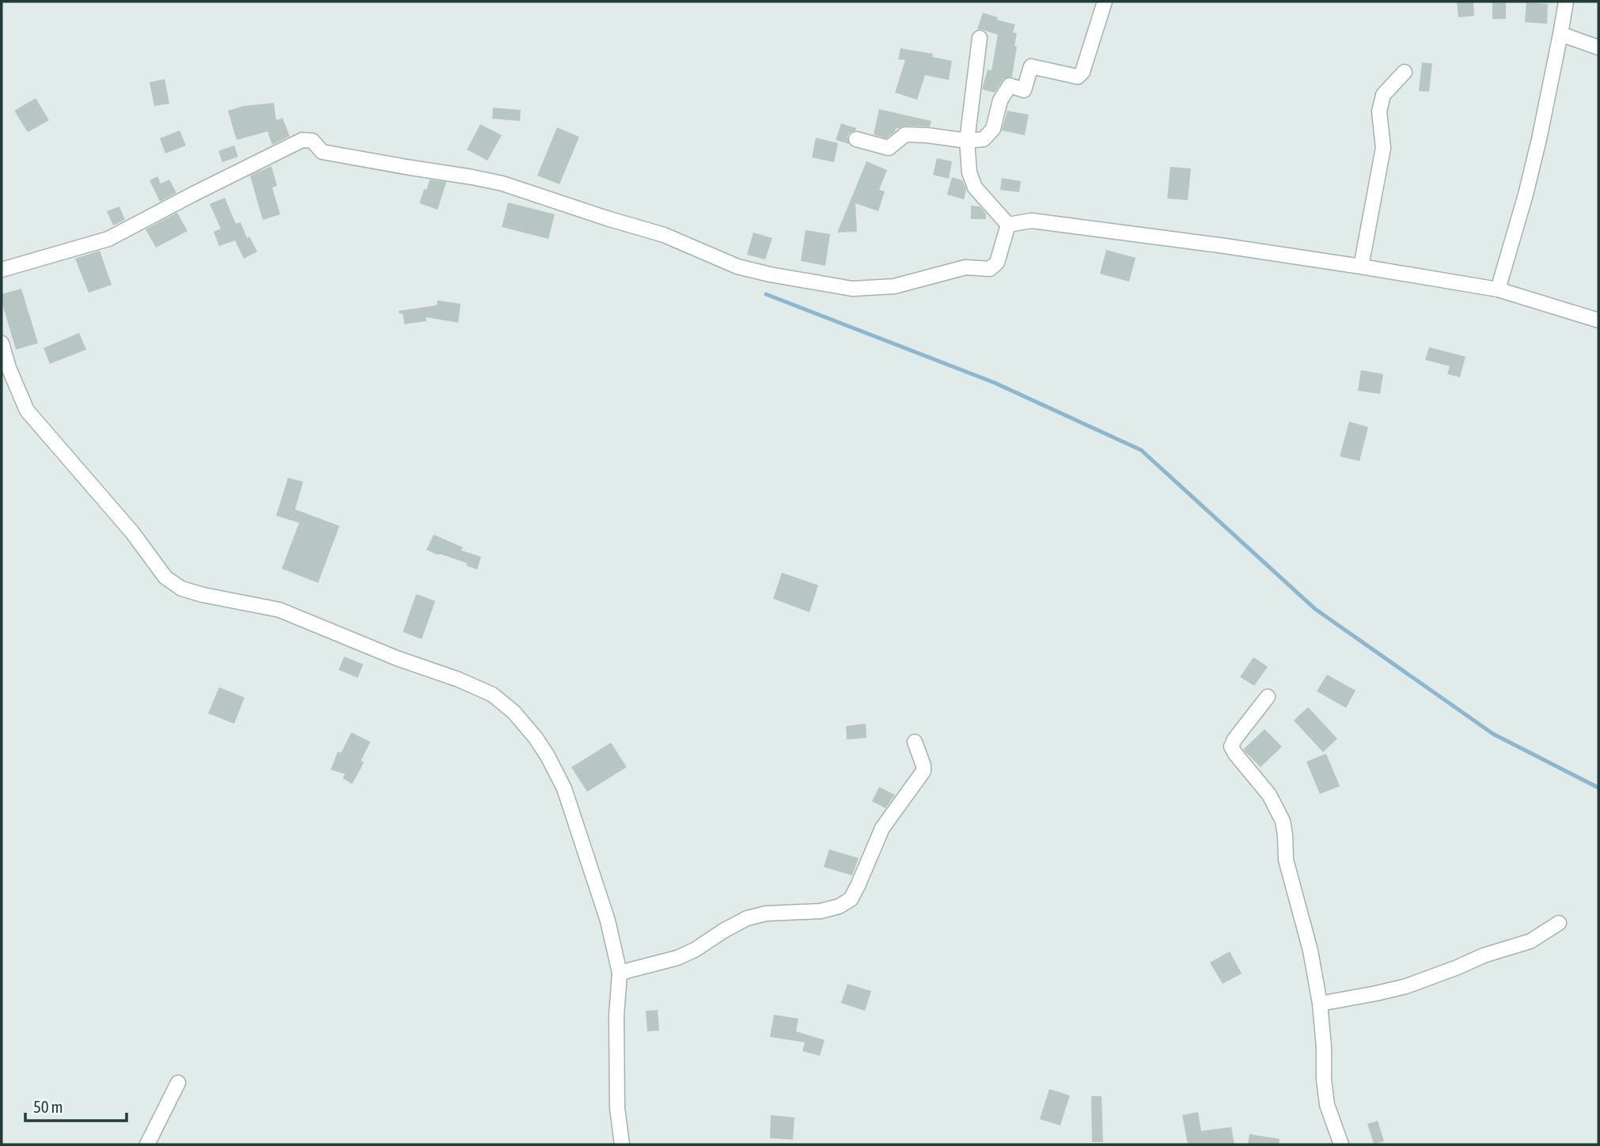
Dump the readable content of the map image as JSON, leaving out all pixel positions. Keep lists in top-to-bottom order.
{
  "scale_bar": "50 m"
}
